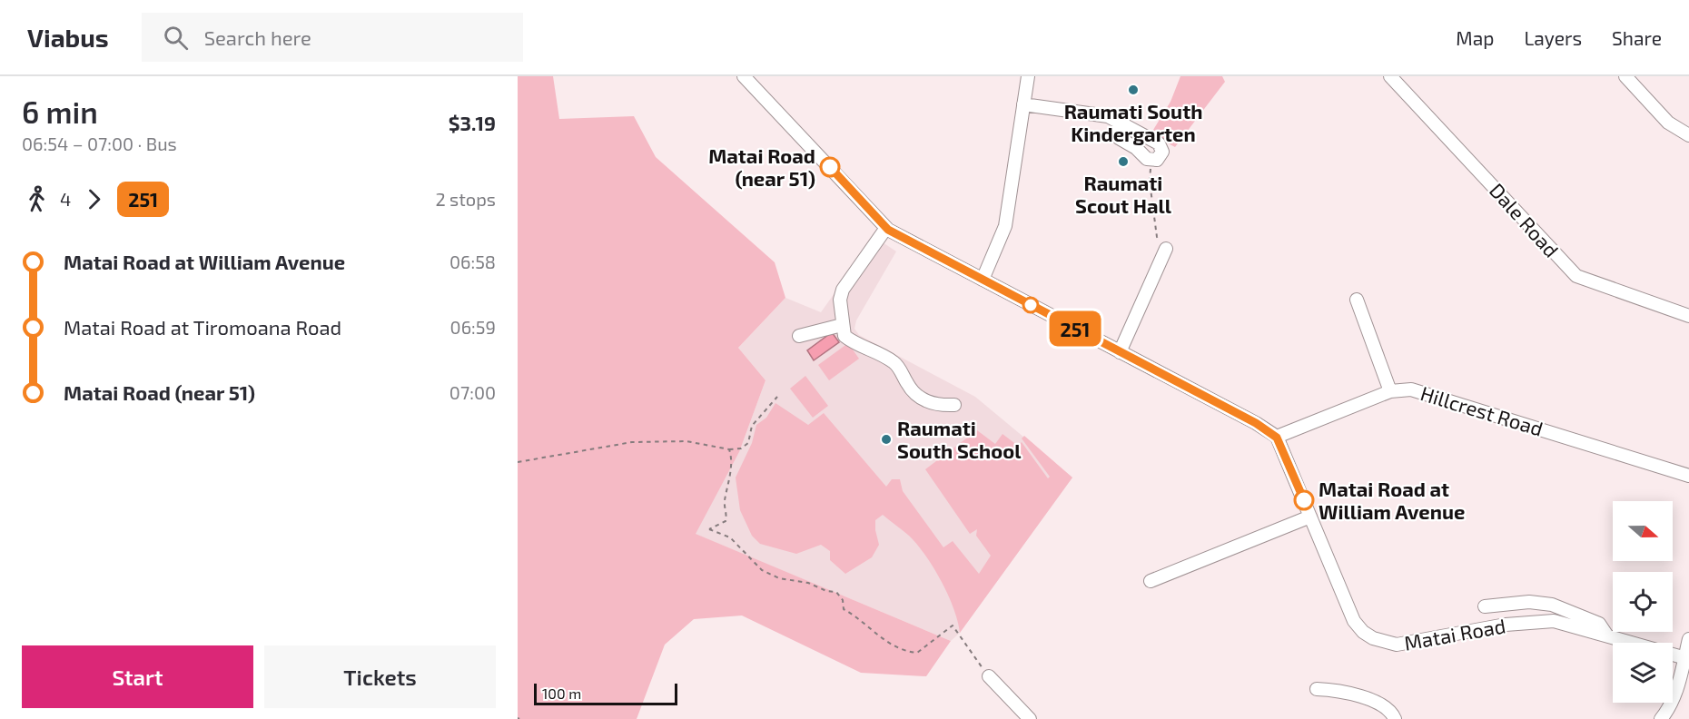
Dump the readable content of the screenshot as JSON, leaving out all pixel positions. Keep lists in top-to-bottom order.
{
  "streets": {
    "street": ["Dale Road", "Hillcrest Road", "Matai Road"]
  },
  "crossings": [
    ["Hillcrest Road", "Matai Road"]
  ],
  "places": [
    "Raumati South Kindergarten",
    "Raumati Scout Hall",
    "Matai Road (near 51)",
    "Raumati South School",
    "Matai Road at William Avenue"
  ],
  "lines": ["bus line 251"],
  "scale_bar": "100 m",
  "north": "right",
  "page": {
    "header": "Viabus",
    "search": "Search here",
    "nav": ["Map", "Layers", "Share"],
    "heading": ["6 min", "06:54 – 07:00 · Bus", "$3.19"],
    "on_map": "251",
    "legs": ["4", "251", "2 stops"],
    "list": [
      {
        "name": "Matai Road at William Avenue",
        "value": "06:58"
      },
      {
        "name": "Matai Road at Tiromoana Road",
        "value": "06:59"
      },
      {
        "name": "Matai Road (near 51)",
        "value": "07:00"
      }
    ],
    "buttons": ["Start", "Tickets"],
    "scale": "100 m"
  }
}
